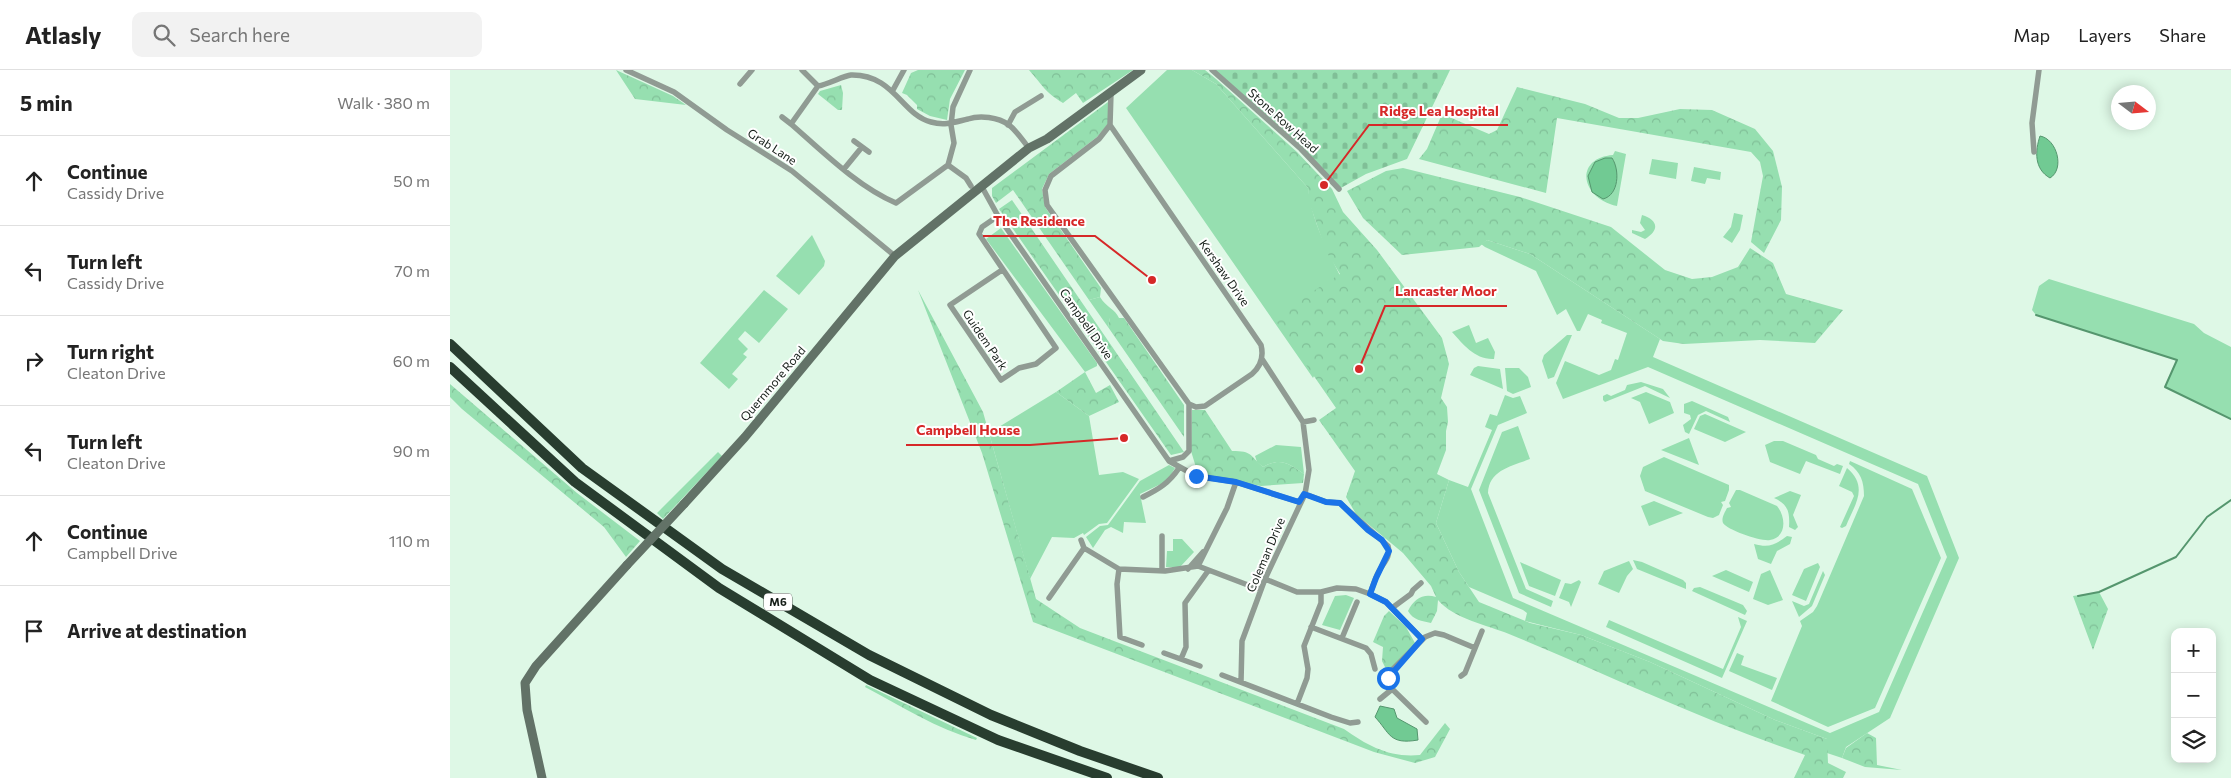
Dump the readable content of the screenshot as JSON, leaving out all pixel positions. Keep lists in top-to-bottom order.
{
  "streets": {
    "highway": ["M6"],
    "street": [
      "Stone Row Head",
      "Grab Lane",
      "Kershaw Drive",
      "Campbell Drive",
      "Guidem Park",
      "Quernmore Road",
      "Coleman Drive"
    ]
  },
  "crossings": [
    ["Grab Lane", "Quernmore Road"],
    ["Kershaw Drive", "Coleman Drive"],
    ["Campbell Drive", "Guidem Park"],
    ["Campbell Drive", "Quernmore Road"],
    ["Campbell Drive", "Coleman Drive"]
  ],
  "places": [
    "Ridge Lea Hospital",
    "The Residence",
    "Lancaster Moor",
    "Campbell House"
  ],
  "north": "right",
  "page": {
    "header": "Atlasly",
    "search": "Search here",
    "nav": ["Map", "Layers", "Share"],
    "heading": ["5 min", "Walk · 380 m"],
    "list": [
      ["Continue", "Cassidy Drive", "50 m"],
      ["Turn left", "Cassidy Drive", "70 m"],
      ["Turn right", "Cleaton Drive", "60 m"],
      ["Turn left", "Cleaton Drive", "90 m"],
      ["Continue", "Campbell Drive", "110 m"],
      "Arrive at destination"
    ],
    "map_buttons": ["+", "−"]
  }
}
